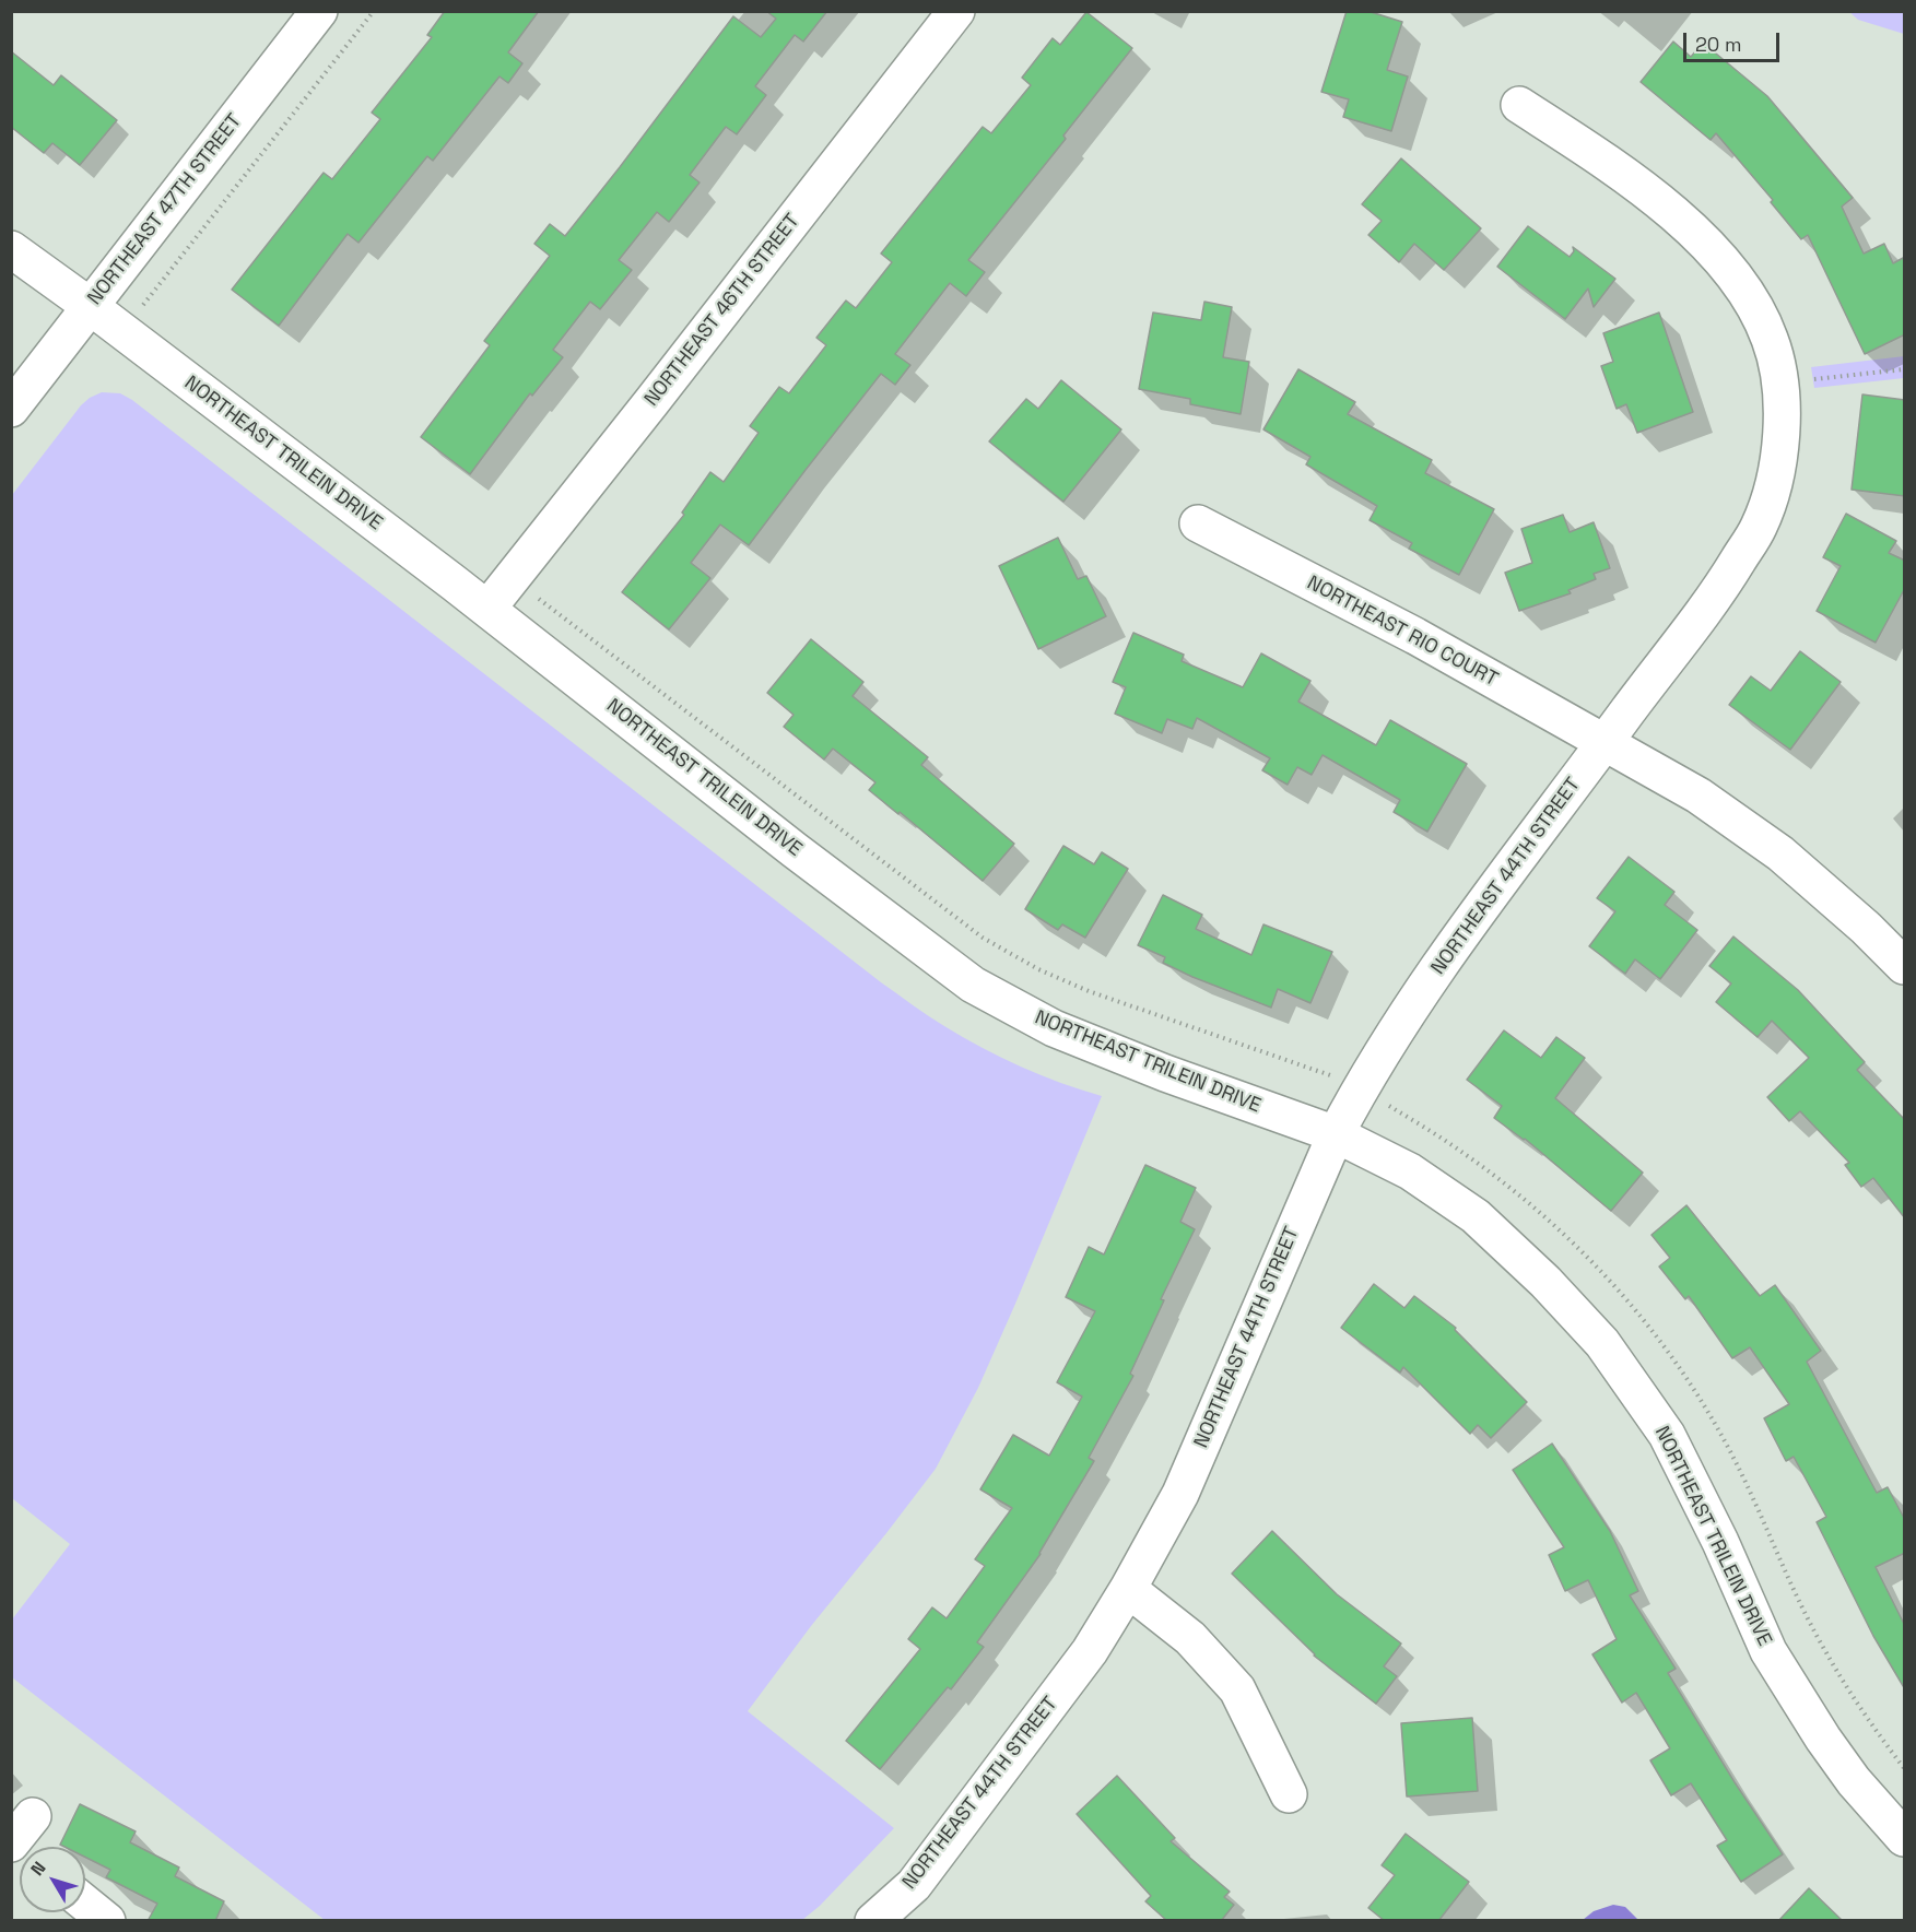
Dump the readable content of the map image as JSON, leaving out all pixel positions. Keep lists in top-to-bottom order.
{
  "streets": {
    "street": [
      "NORTHEAST 47TH STREET",
      "NORTHEAST 46TH STREET",
      "NORTHEAST TRILEIN DRIVE",
      "NORTHEAST RIO COURT",
      "NORTHEAST 44TH STREET"
    ]
  },
  "crossings": [
    ["NORTHEAST 47TH STREET", "NORTHEAST TRILEIN DRIVE"],
    ["NORTHEAST 46TH STREET", "NORTHEAST TRILEIN DRIVE"],
    ["NORTHEAST TRILEIN DRIVE", "NORTHEAST 44TH STREET"],
    ["NORTHEAST RIO COURT", "NORTHEAST 44TH STREET"]
  ],
  "scale_bar": "20 m",
  "north": "top left"
}
